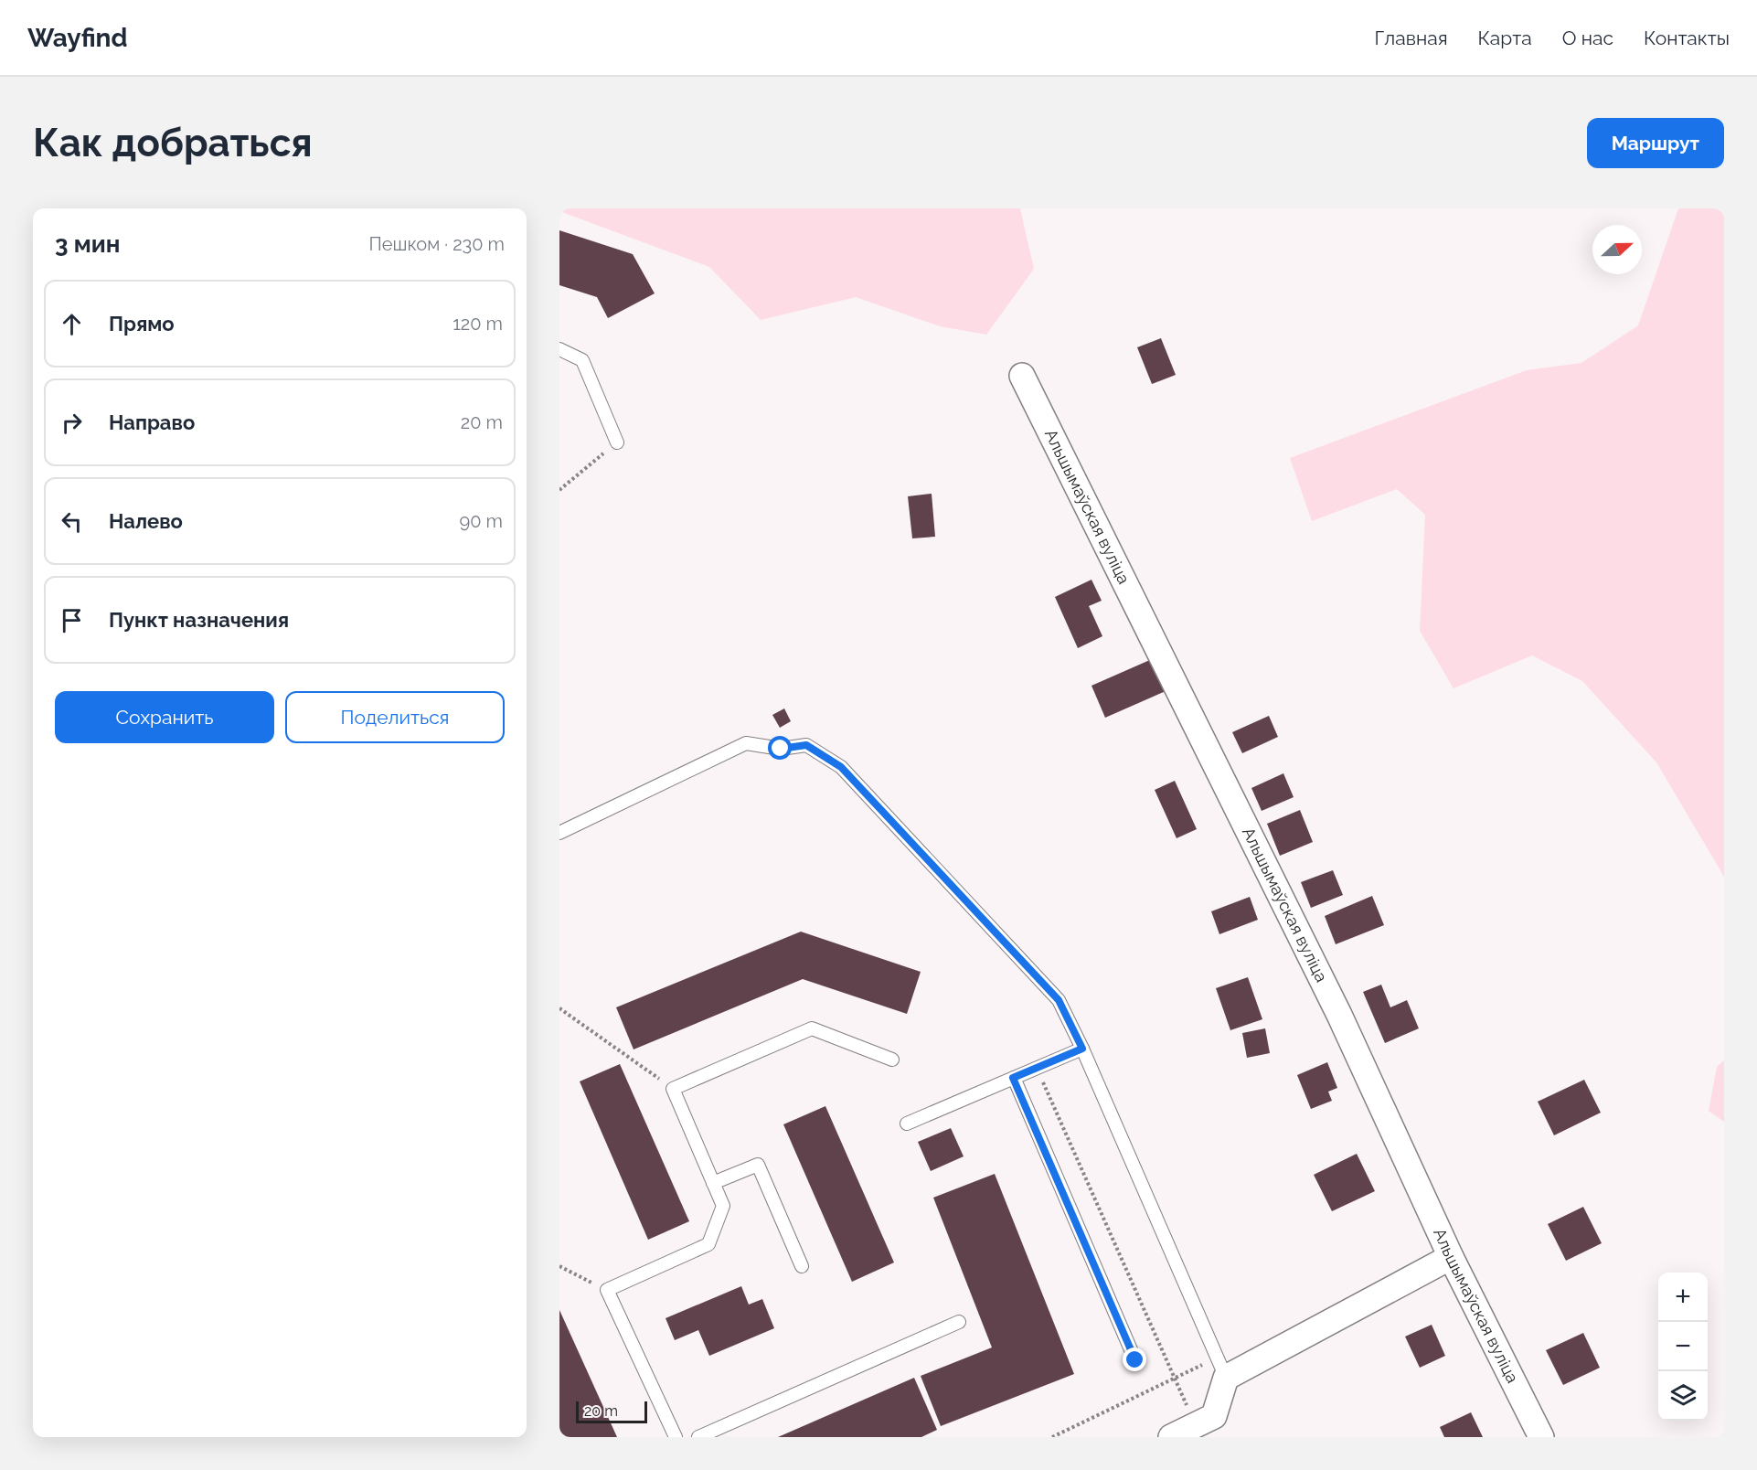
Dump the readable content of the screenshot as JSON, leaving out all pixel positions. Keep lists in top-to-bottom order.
{
  "streets": {
    "street": ["Альшымаўская вуліца"]
  },
  "scale_bar": "20 m",
  "north": "right",
  "page": {
    "header": "Wayfind",
    "nav": [
      "Главная",
      "Карта",
      "О нас",
      "Контакты"
    ],
    "buttons": [
      "Маршрут",
      ["Сохранить", "Поделиться"]
    ],
    "title": "Как добраться",
    "heading": ["3 мин", "Пешком · 230 m"],
    "list": [
      ["Прямо", "120 m"],
      ["Направо", "20 m"],
      ["Налево", "90 m"],
      "Пункт назначения"
    ],
    "map_buttons": ["+", "−"],
    "scale": "20 m"
  }
}
